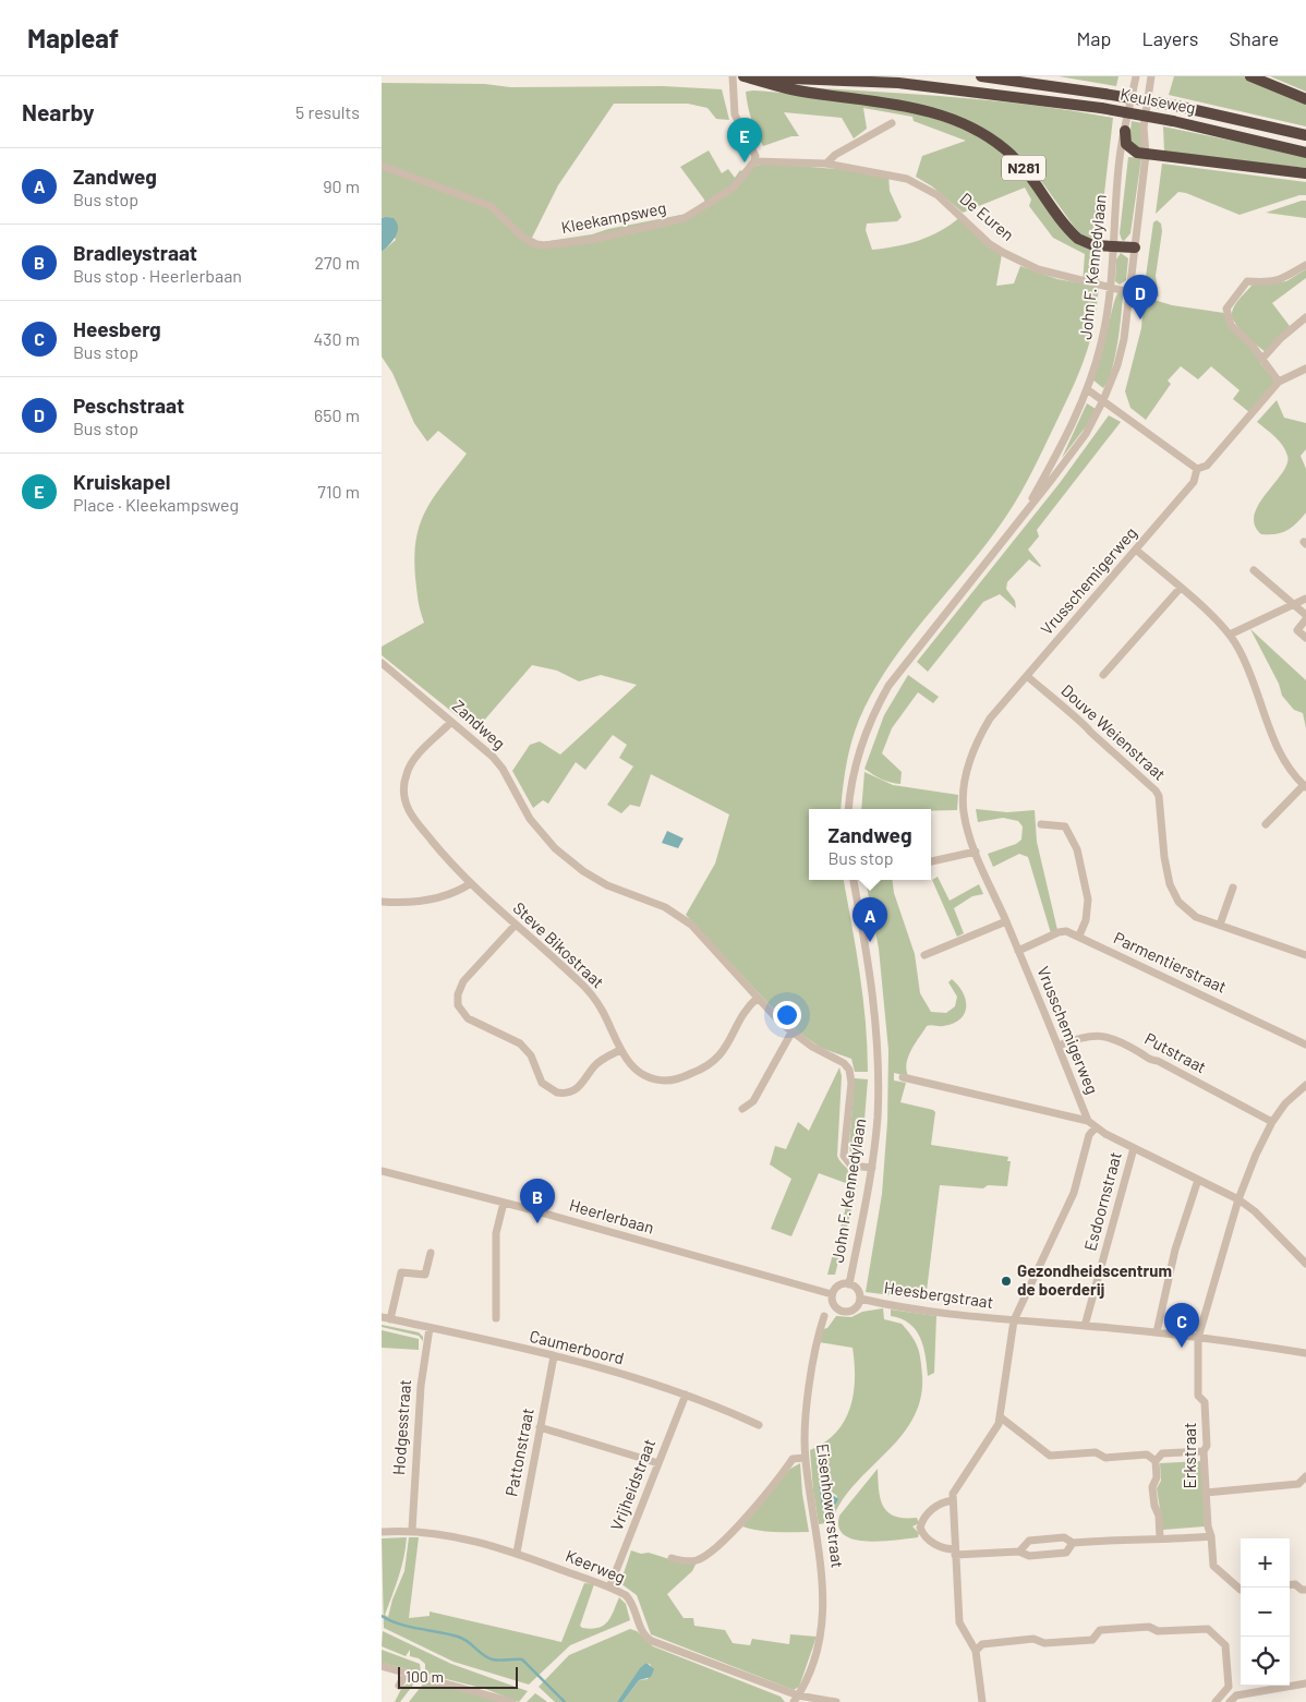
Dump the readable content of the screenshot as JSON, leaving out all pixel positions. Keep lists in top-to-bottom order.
{
  "streets": {
    "highway": ["Keulseweg", "N281"],
    "street": [
      "De Euren",
      "Kleekampsweg",
      "John F. Kennedylaan",
      "Vrusschemigerweg",
      "Zandweg",
      "Douve Weienstraat",
      "Steve Bikostraat",
      "Parmentierstraat",
      "Putstraat",
      "Esdoornstraat",
      "Heerlerbaan",
      "Heesbergstraat",
      "Caumerboord",
      "Hodgesstraat",
      "Pattonstraat",
      "Erkstraat",
      "Vrijheidstraat",
      "Eisenhowerstraat",
      "Keerweg"
    ]
  },
  "crossings": [
    ["Keulseweg", "N281"],
    ["N281", "John F. Kennedylaan"],
    ["De Euren", "Kleekampsweg"],
    ["De Euren", "John F. Kennedylaan"],
    ["John F. Kennedylaan", "Zandweg"],
    ["John F. Kennedylaan", "Heerlerbaan"],
    ["John F. Kennedylaan", "Heesbergstraat"],
    ["Vrusschemigerweg", "Douve Weienstraat"],
    ["Vrusschemigerweg", "Parmentierstraat"],
    ["Vrusschemigerweg", "Putstraat"],
    ["Zandweg", "Steve Bikostraat"],
    ["Putstraat", "Erkstraat"],
    ["Esdoornstraat", "Heesbergstraat"],
    ["Heerlerbaan", "Heesbergstraat"],
    ["Heesbergstraat", "Erkstraat"],
    ["Caumerboord", "Hodgesstraat"],
    ["Caumerboord", "Pattonstraat"],
    ["Caumerboord", "Vrijheidstraat"],
    ["Hodgesstraat", "Keerweg"],
    ["Pattonstraat", "Keerweg"],
    ["Vrijheidstraat", "Keerweg"],
    ["Eisenhowerstraat", "Keerweg"]
  ],
  "places": ["Gezondheidscentrum de boerderij"],
  "scale_bar": "100 m",
  "page": {
    "header": "Mapleaf",
    "nav": ["Map", "Layers", "Share"],
    "heading": ["Nearby", "5 results"],
    "pins": [
      "E",
      "D",
      "A",
      "B",
      "C"
    ],
    "list": [
      {
        "mark": "A",
        "name": "Zandweg",
        "note": "Bus stop",
        "value": "90 m"
      },
      {
        "mark": "B",
        "name": "Bradleystraat",
        "note": "Bus stop · Heerlerbaan",
        "value": "270 m"
      },
      {
        "mark": "C",
        "name": "Heesberg",
        "note": "Bus stop",
        "value": "430 m"
      },
      {
        "mark": "D",
        "name": "Peschstraat",
        "note": "Bus stop",
        "value": "650 m"
      },
      {
        "mark": "E",
        "name": "Kruiskapel",
        "note": "Place · Kleekampsweg",
        "value": "710 m"
      }
    ],
    "popup": ["Zandweg", "Bus stop"],
    "map_buttons": ["+", "−"],
    "scale": "100 m"
  }
}
